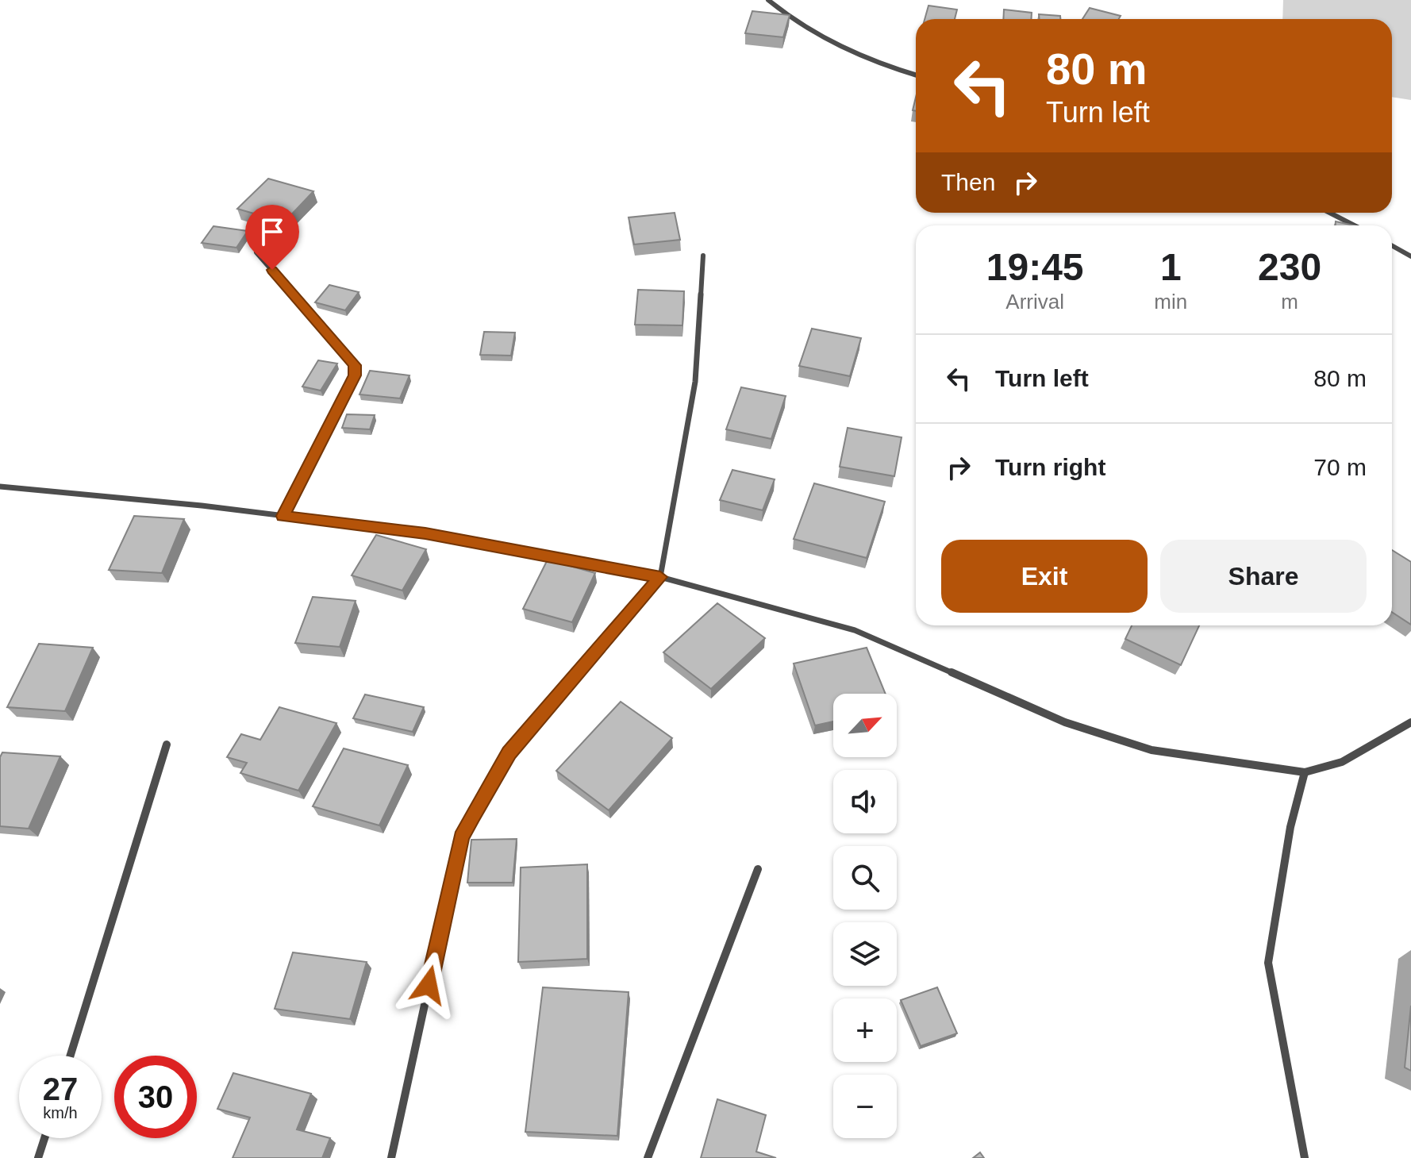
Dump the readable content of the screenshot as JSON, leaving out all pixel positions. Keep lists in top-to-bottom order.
{
  "north": "top right",
  "page": {
    "turn": ["80 m", "Turn left"],
    "then": "Then",
    "eta": [
      "19:45",
      "Arrival",
      "1",
      "min",
      "230",
      "m"
    ],
    "list": [
      {
        "name": "Turn left",
        "value": "80 m"
      },
      {
        "name": "Turn right",
        "value": "70 m"
      }
    ],
    "buttons": ["Exit", "Share"],
    "map_buttons": ["+", "−"],
    "speed": "27 km/h",
    "limit": "30"
  }
}
